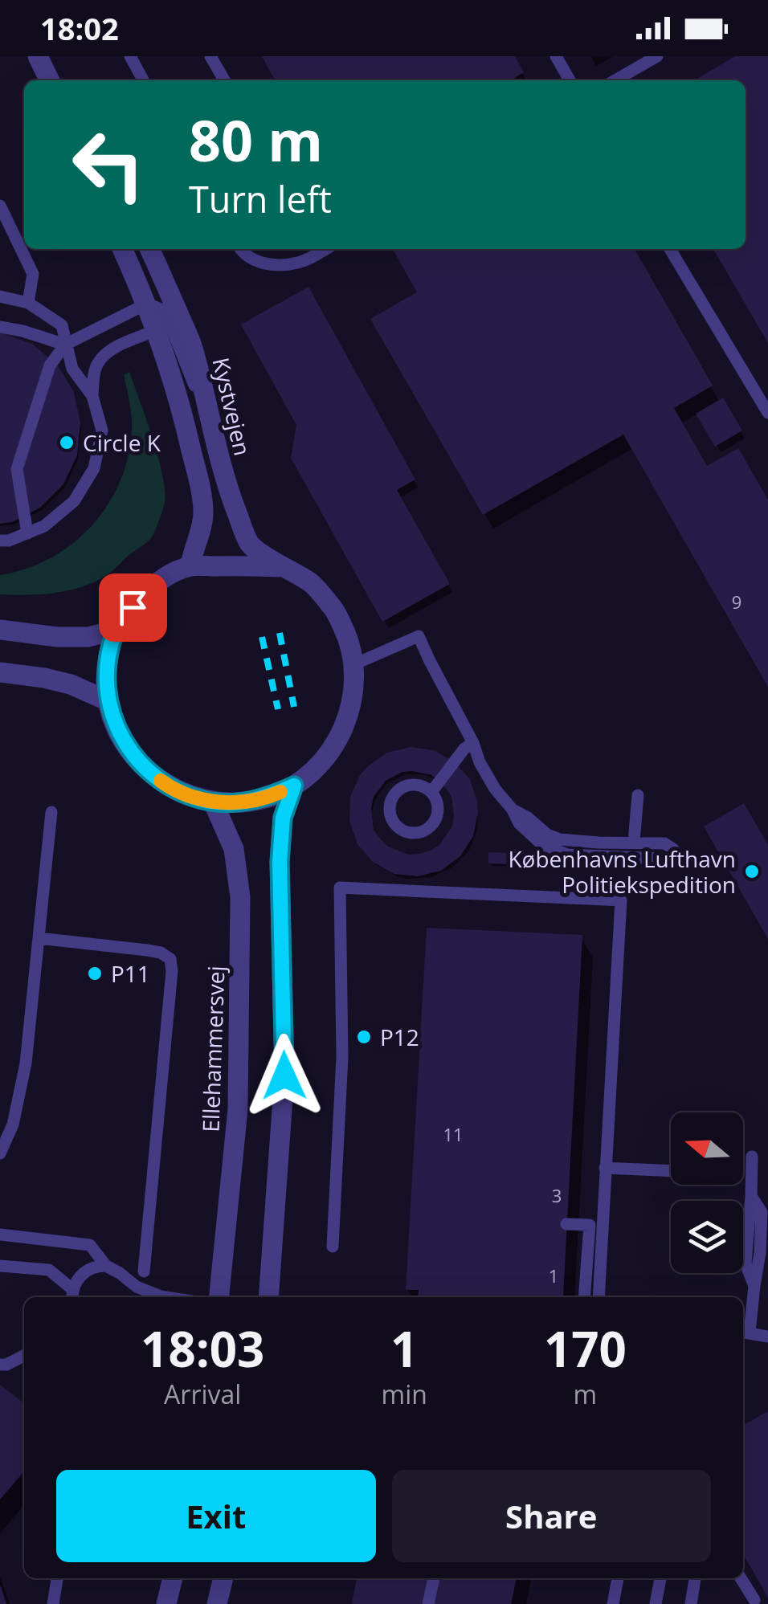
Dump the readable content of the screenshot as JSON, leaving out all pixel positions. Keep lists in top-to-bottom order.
{
  "streets": {
    "street": ["Kystvejen", "Ellehammersvej"]
  },
  "crossings": [
    ["Kystvejen", "Ellehammersvej"]
  ],
  "places": [
    "Circle K",
    "Københavns Lufthavn Politiekspedition",
    "P11",
    "P12"
  ],
  "house_numbers": [
    "9",
    "11",
    "3",
    "1"
  ],
  "north": "left",
  "page": {
    "status": "18:02",
    "turn": ["80 m", "Turn left"],
    "eta": [
      "18:03",
      "Arrival",
      "1",
      "min",
      "170",
      "m"
    ],
    "buttons": ["Exit", "Share"]
  }
}
